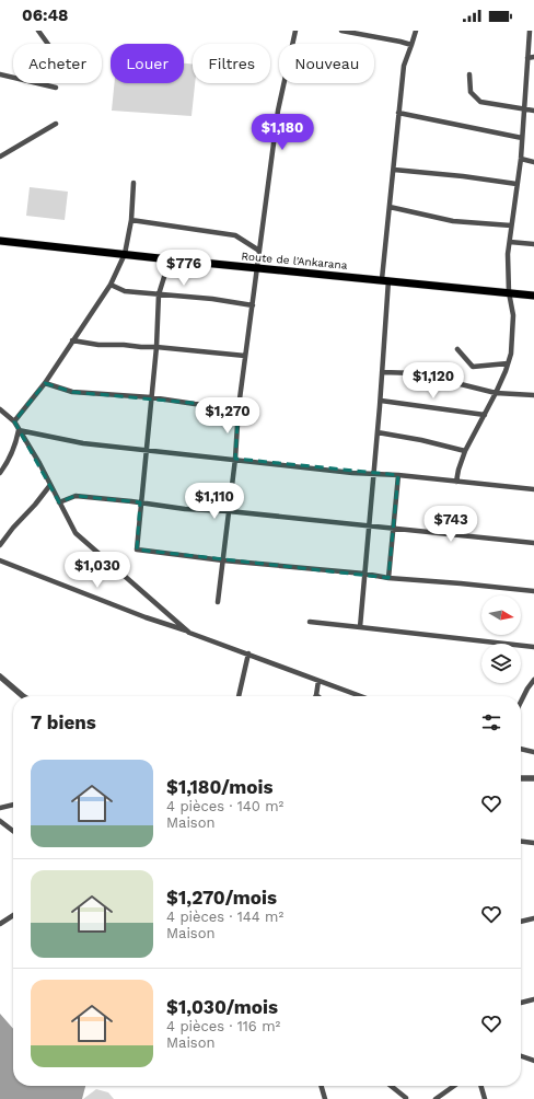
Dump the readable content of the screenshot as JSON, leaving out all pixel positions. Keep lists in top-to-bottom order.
{
  "streets": {
    "main road": ["Route de l'Ankarana"]
  },
  "north": "right",
  "page": {
    "status": "06:48",
    "chip": [
      "Acheter",
      "Louer",
      "Filtres",
      "Nouveau"
    ],
    "price": [
      "$1,180",
      "$776",
      "$1,120",
      "$1,270",
      "$1,110",
      "$743",
      "$1,030"
    ],
    "heading": "7 biens",
    "list": [
      {
        "name": "$1,180/mois",
        "note": "4 pièces · 140 m² · Maison"
      },
      {
        "name": "$1,270/mois",
        "note": "4 pièces · 144 m² · Maison"
      },
      {
        "name": "$1,030/mois",
        "note": "4 pièces · 116 m² · Maison"
      }
    ]
  }
}
